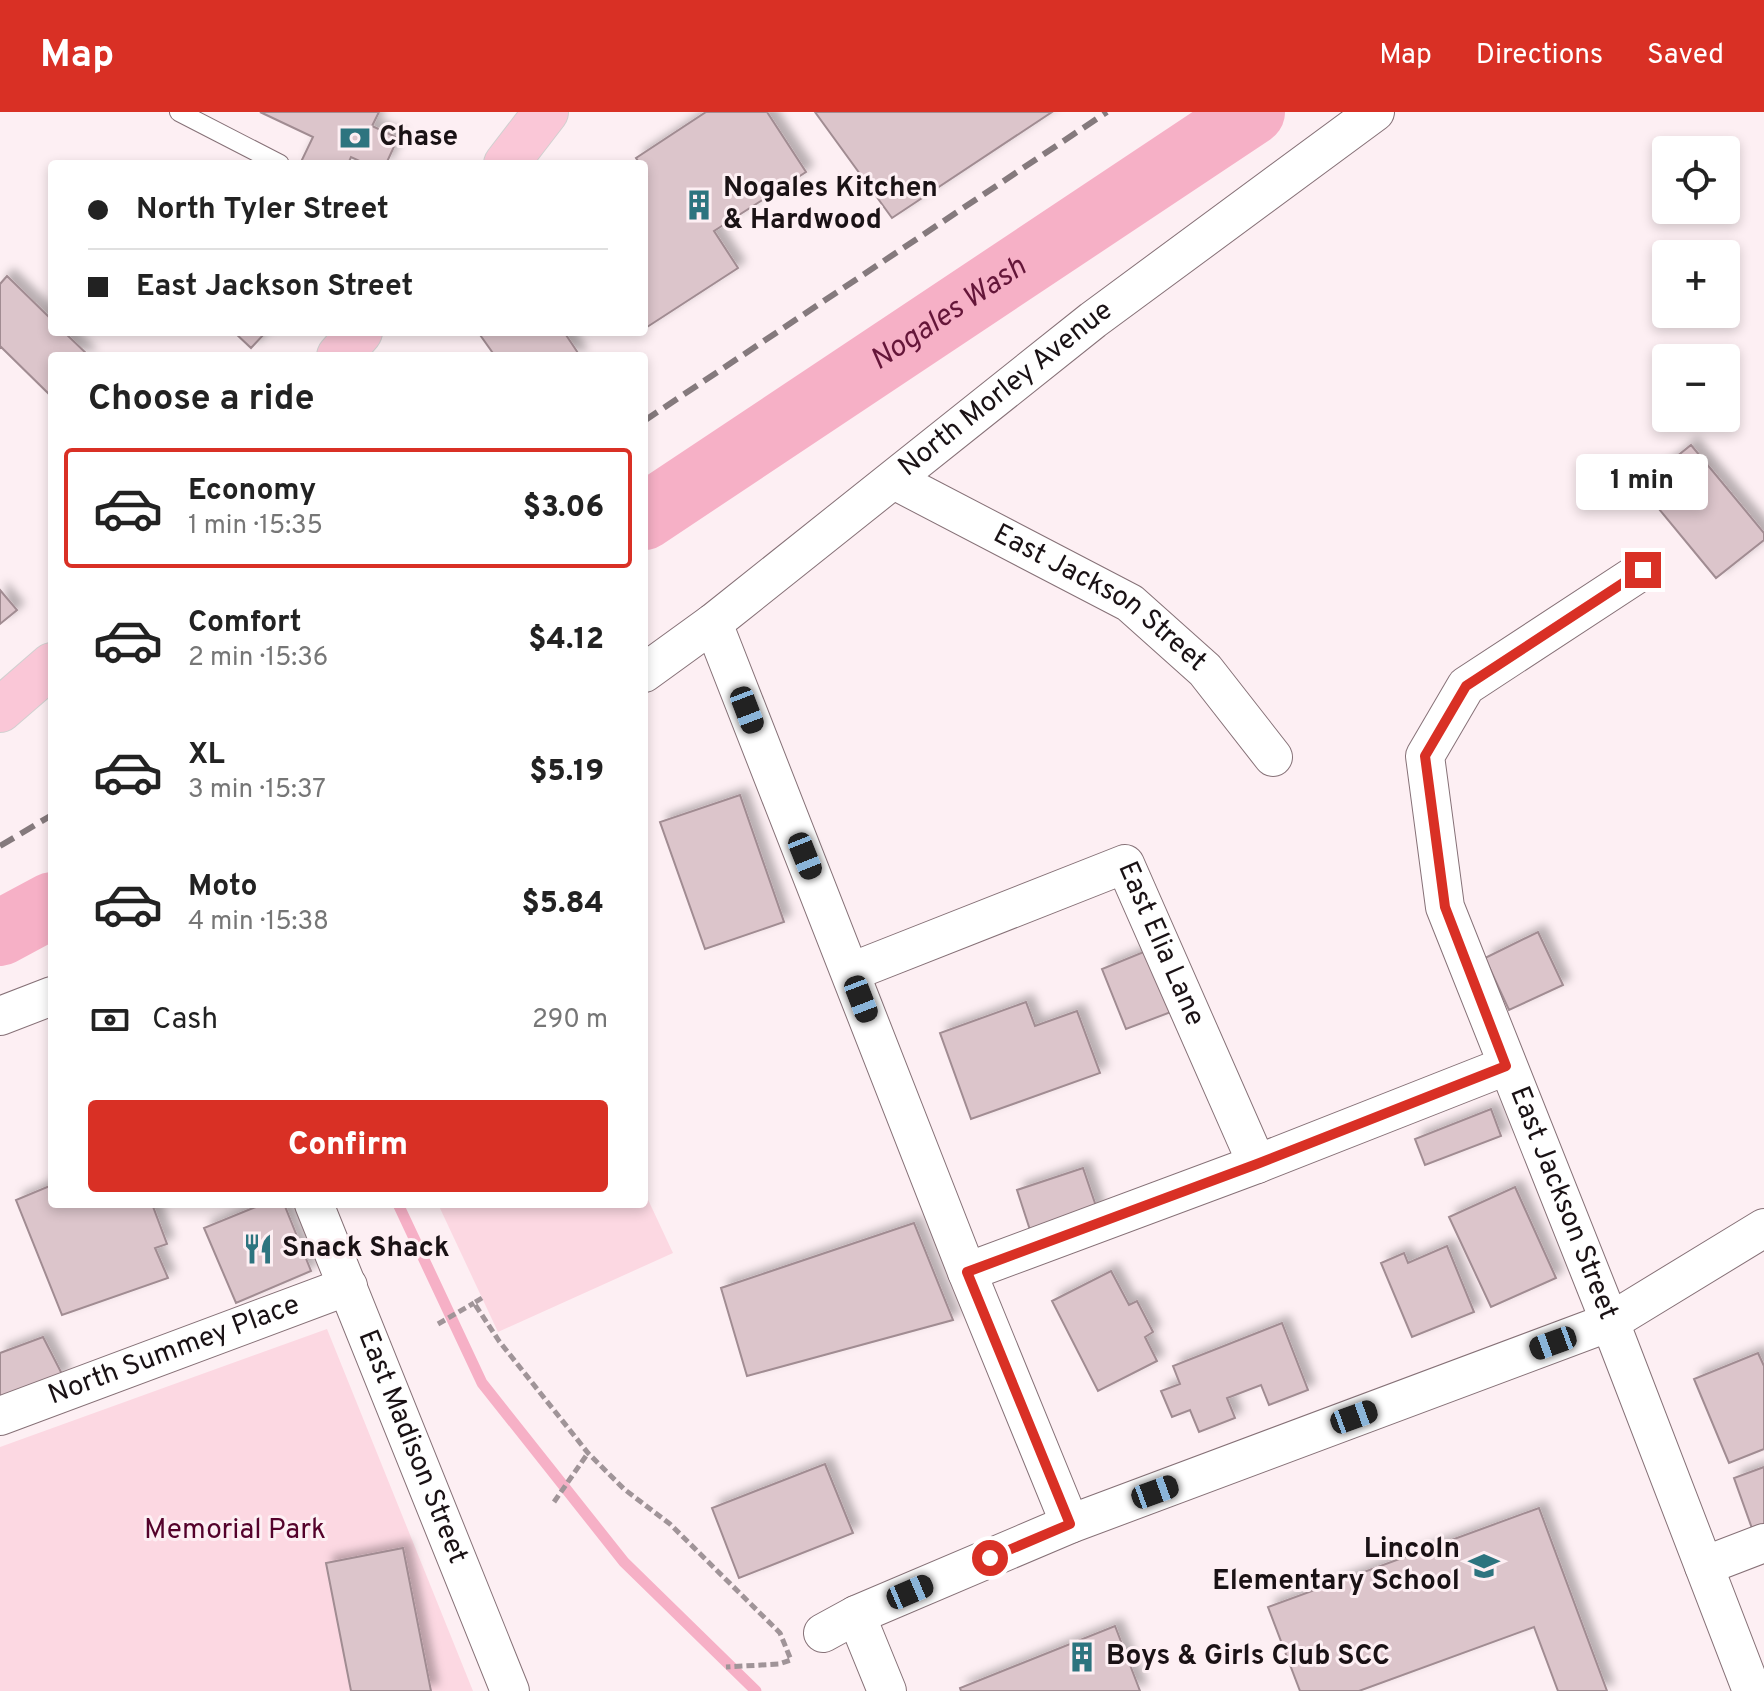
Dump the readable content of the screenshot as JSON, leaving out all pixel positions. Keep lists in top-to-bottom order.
{
  "streets": {
    "street": [
      "North Morley Avenue",
      "East Jackson Street",
      "East Elia Lane",
      "North Summey Place",
      "East Madison Street"
    ]
  },
  "crossings": [
    ["North Morley Avenue", "East Jackson Street"],
    ["North Summey Place", "East Madison Street"]
  ],
  "water": ["Nogales Wash"],
  "parks": ["Memorial Park"],
  "places": {
    "bank": ["Chase"],
    "building": ["Nogales Kitchen & Hardwood", "Boys & Girls Club SCC"],
    "restaurant": ["Snack Shack"],
    "school or university": ["Lincoln Elementary School"]
  },
  "page": {
    "header": "Map",
    "nav": ["Map", "Directions", "Saved"],
    "map_buttons": ["+", "−"],
    "banner": ["North Tyler Street", "East Jackson Street"],
    "heading": "Choose a ride",
    "list": [
      {
        "name": "Economy",
        "note": "1 min · 15:35",
        "value": "$3.06"
      },
      {
        "name": "Comfort",
        "note": "2 min · 15:36",
        "value": "$4.12"
      },
      {
        "name": "XL",
        "note": "3 min · 15:37",
        "value": "$5.19"
      },
      {
        "name": "Moto",
        "note": "4 min · 15:38",
        "value": "$5.84"
      }
    ],
    "bubble": "1 min",
    "pay": ["Cash", "290 m"],
    "buttons": "Confirm"
  }
}
